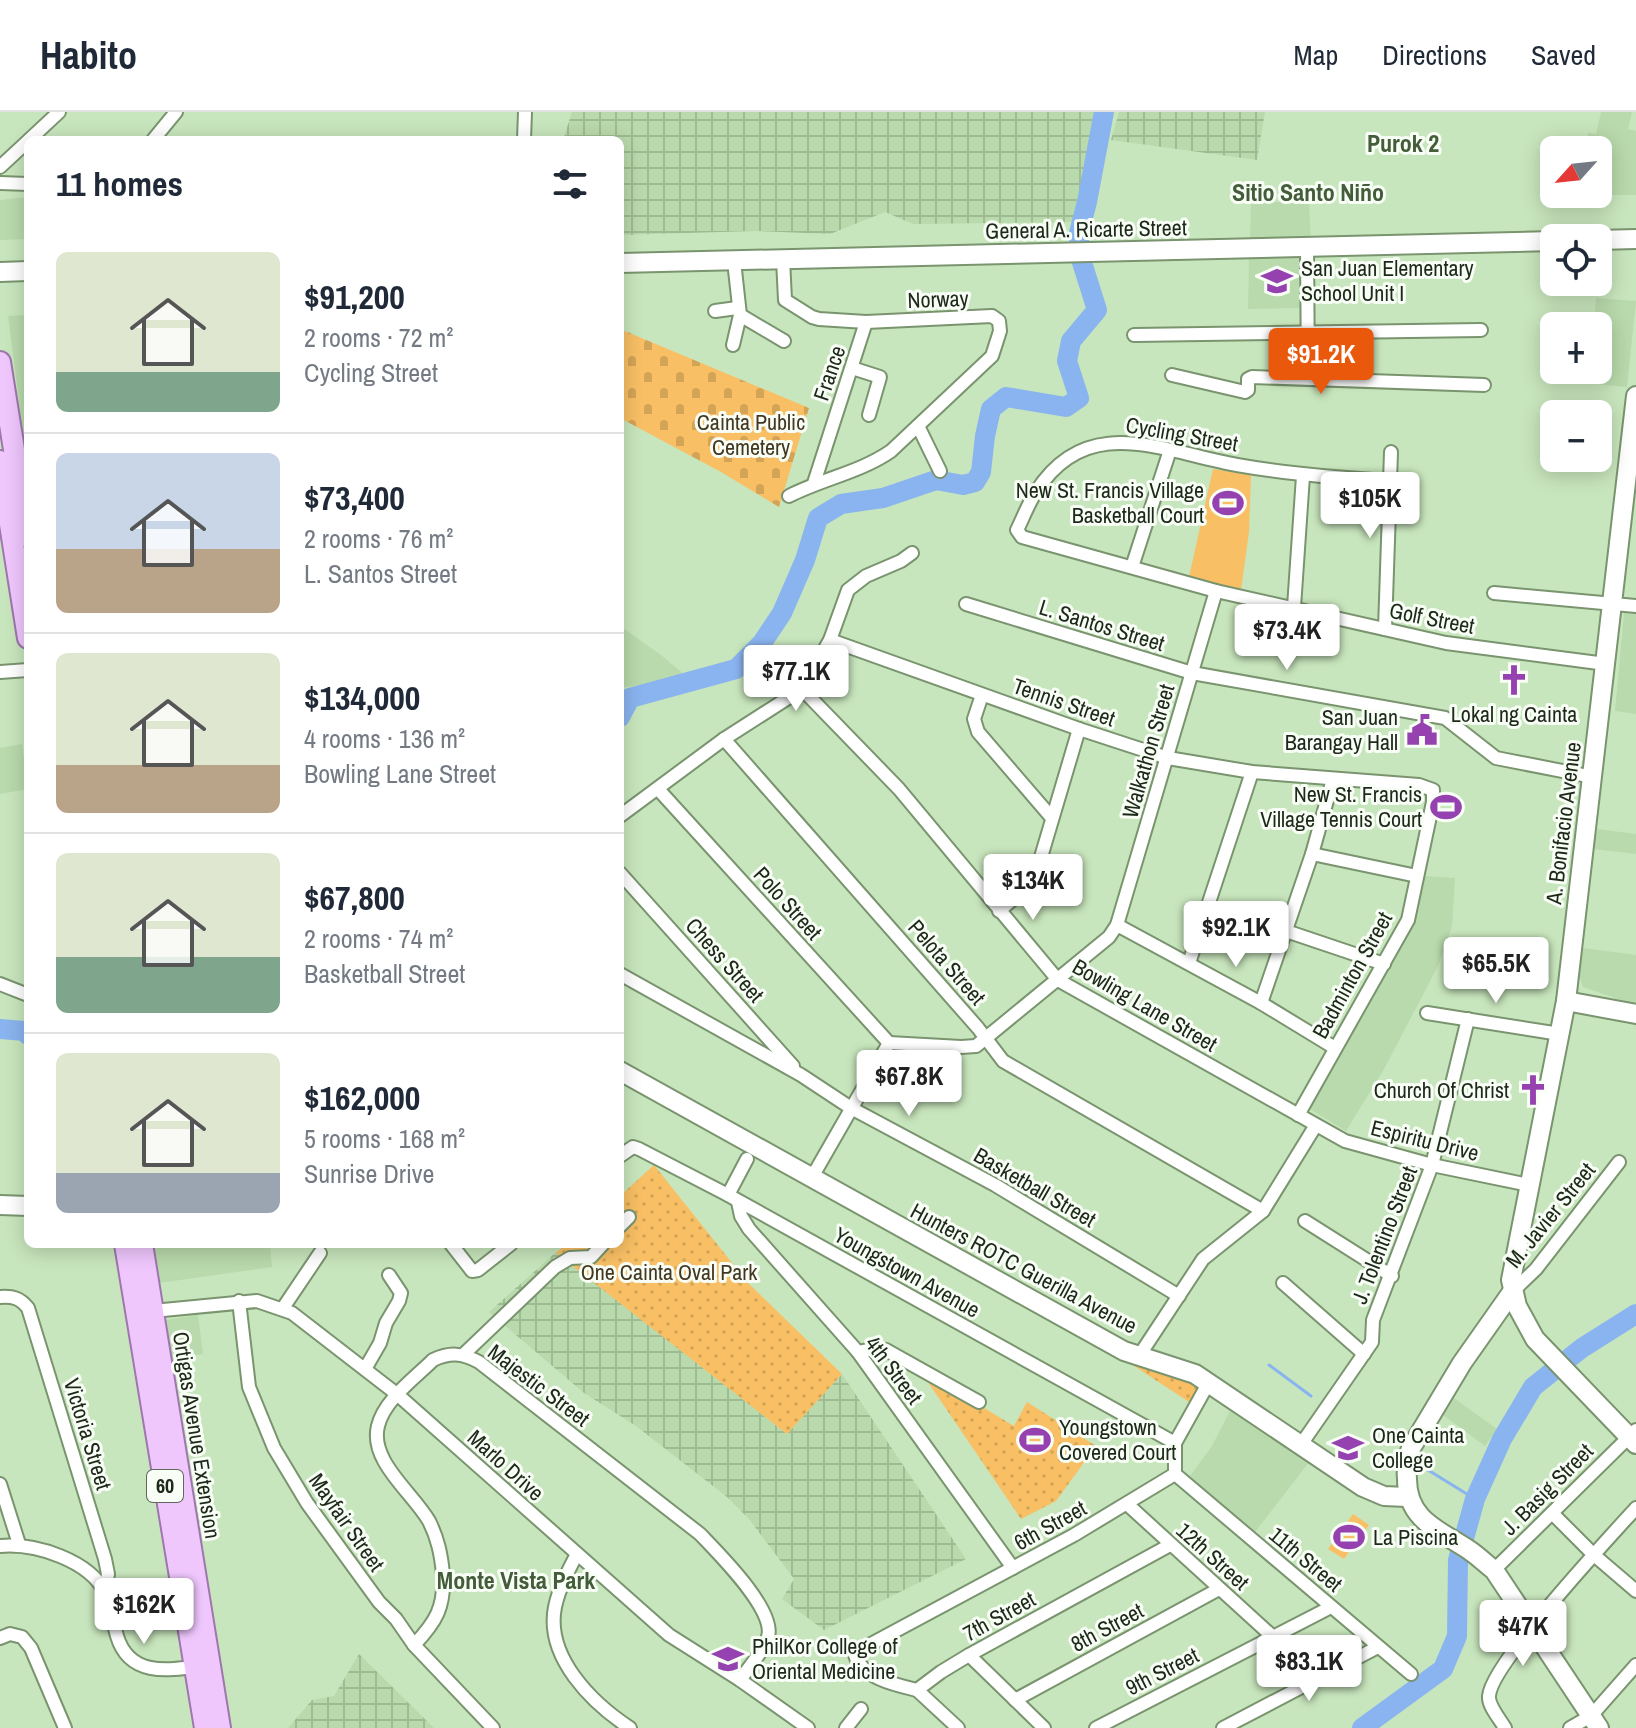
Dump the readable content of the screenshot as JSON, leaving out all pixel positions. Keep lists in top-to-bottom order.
{
  "streets": {
    "main road": ["Ortigas Avenue Extension", "60"],
    "street": [
      "General A. Ricarte Street",
      "Norway",
      "France",
      "Cycling Street",
      "Golf Street",
      "L. Santos Street",
      "Tennis Street",
      "Walkathon Street",
      "A. Bonifacio Avenue",
      "Polo Street",
      "Chess Street",
      "Pelota Street",
      "Badminton Street",
      "Bowling Lane Street",
      "Espiritu Drive",
      "Basketball Street",
      "M. Javier Street",
      "J. Tolentino Street",
      "Hunters ROTC Guerilla Avenue",
      "Youngstown Avenue",
      "4th Street",
      "Majestic Street",
      "Victoria Street",
      "Marlo Drive",
      "J. Basig Street",
      "Mayfair Street",
      "6th Street",
      "12th Street",
      "11th Street",
      "7th Street",
      "8th Street",
      "9th Street"
    ]
  },
  "crossings": [
    ["General A. Ricarte Street", "Norway"],
    ["Norway", "France"],
    ["Cycling Street", "Golf Street"],
    ["Golf Street", "Walkathon Street"],
    ["Golf Street", "A. Bonifacio Avenue"],
    ["L. Santos Street", "Walkathon Street"],
    ["L. Santos Street", "A. Bonifacio Avenue"],
    ["Tennis Street", "Walkathon Street"],
    ["Tennis Street", "Badminton Street"],
    ["Walkathon Street", "Polo Street"],
    ["Walkathon Street", "Pelota Street"],
    ["Walkathon Street", "Bowling Lane Street"],
    ["A. Bonifacio Avenue", "Espiritu Drive"],
    ["A. Bonifacio Avenue", "M. Javier Street"],
    ["A. Bonifacio Avenue", "J. Basig Street"],
    ["Chess Street", "Basketball Street"],
    ["Pelota Street", "Badminton Street"],
    ["Badminton Street", "Bowling Lane Street"],
    ["Badminton Street", "Espiritu Drive"],
    ["Badminton Street", "Basketball Street"],
    ["Badminton Street", "Hunters ROTC Guerilla Avenue"],
    ["Bowling Lane Street", "Espiritu Drive"],
    ["Espiritu Drive", "J. Tolentino Street"],
    ["J. Tolentino Street", "Hunters ROTC Guerilla Avenue"],
    ["Youngstown Avenue", "4th Street"],
    ["4th Street", "6th Street"],
    ["Majestic Street", "Marlo Drive"],
    ["Majestic Street", "Mayfair Street"],
    ["Victoria Street", "Ortigas Avenue Extension"],
    ["Ortigas Avenue Extension", "Marlo Drive"],
    ["Marlo Drive", "Mayfair Street"],
    ["6th Street", "12th Street"],
    ["6th Street", "11th Street"],
    ["6th Street", "7th Street"],
    ["12th Street", "7th Street"],
    ["12th Street", "8th Street"],
    ["12th Street", "9th Street"],
    ["11th Street", "9th Street"]
  ],
  "districts": ["Purok 2", "Sitio Santo Niño", "Monte Vista Park"],
  "parks": ["Cainta Public Cemetery", "One Cainta Oval Park"],
  "places": {
    "school or university": ["San Juan Elementary School Unit I", "One Cainta College", "PhilKor College of Oriental Medicine"],
    "sports": [
      "New St. Francis Village Basketball Court",
      "New St. Francis Village Tennis Court",
      "Youngstown Covered Court",
      "La Piscina"
    ],
    "church": ["Lokal ng Cainta", "Church Of Christ"],
    "public building": ["San Juan Barangay Hall"]
  },
  "north": "bottom left",
  "page": {
    "header": "Habito",
    "nav": ["Map", "Directions", "Saved"],
    "map_buttons": ["+", "−"],
    "heading": "11 homes",
    "list": [
      {
        "name": "$91,200",
        "note": "2 rooms · 72 m² · Cycling Street"
      },
      {
        "name": "$73,400",
        "note": "2 rooms · 76 m² · L. Santos Street"
      },
      {
        "name": "$134,000",
        "note": "4 rooms · 136 m² · Bowling Lane Street"
      },
      {
        "name": "$67,800",
        "note": "2 rooms · 74 m² · Basketball Street"
      },
      {
        "name": "$162,000",
        "note": "5 rooms · 168 m² · Sunrise Drive"
      }
    ],
    "price": [
      "$91.2K",
      "$105K",
      "$73.4K",
      "$77.1K",
      "$134K",
      "$92.1K",
      "$65.5K",
      "$67.8K",
      "$162K",
      "$47K",
      "$83.1K"
    ]
  }
}
